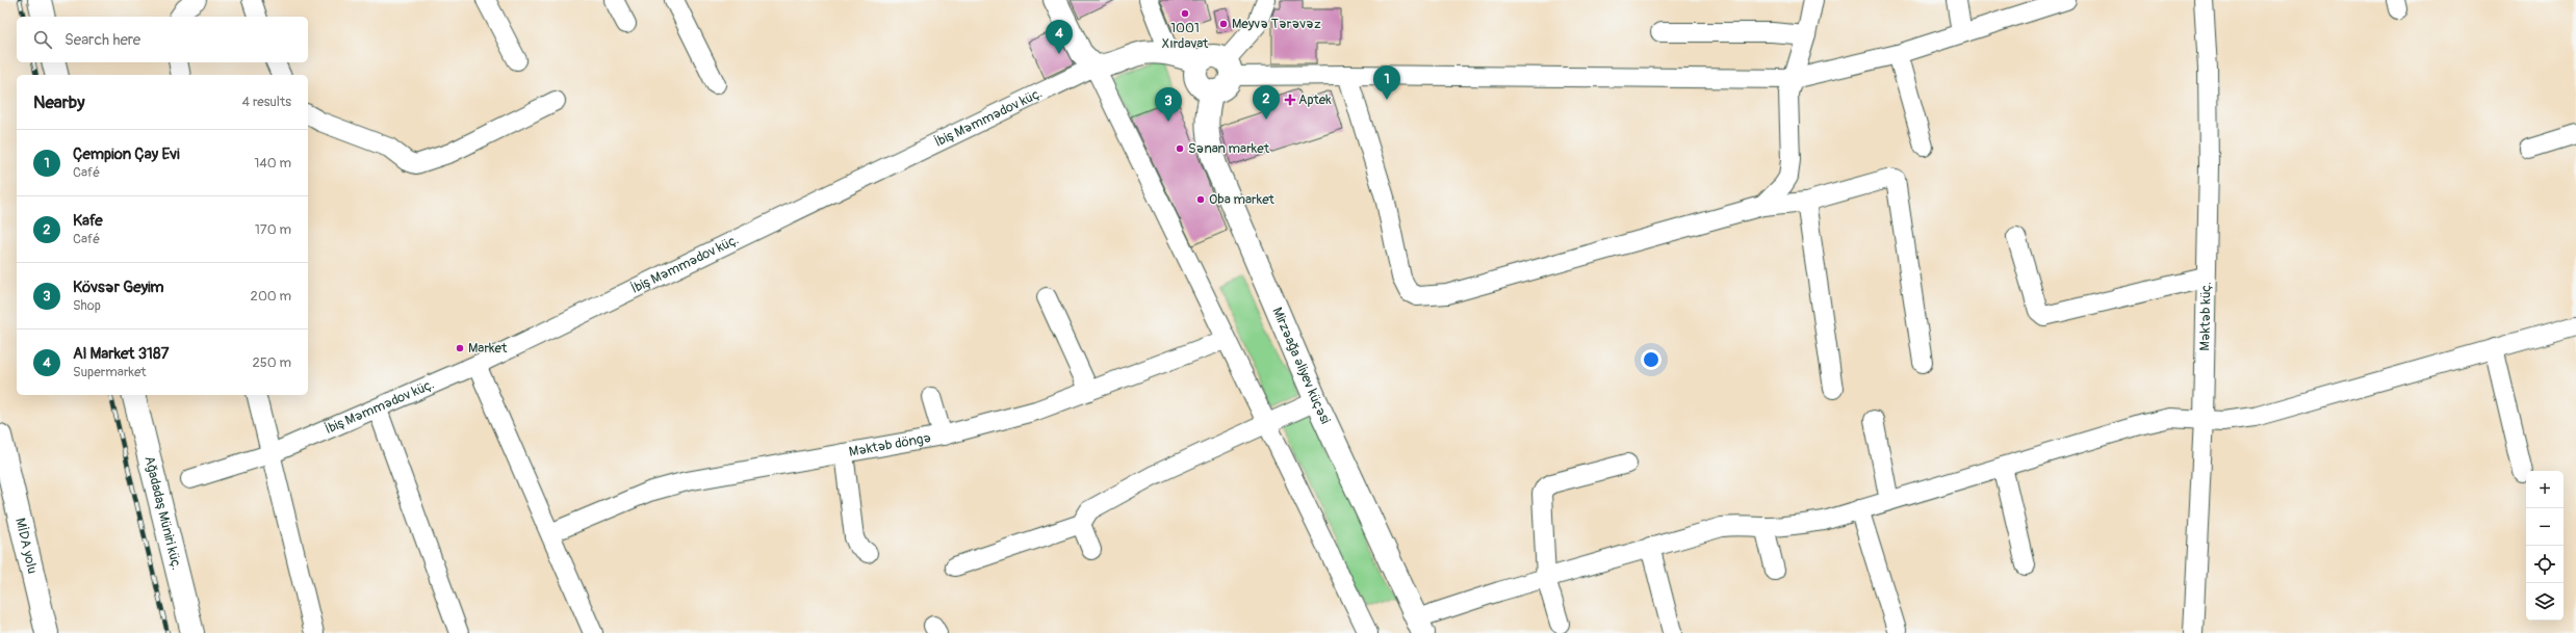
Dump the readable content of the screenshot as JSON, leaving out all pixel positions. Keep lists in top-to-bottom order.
{
  "streets": {
    "street": [
      "İbiş Məmmədov küç.",
      "Məktəb küç.",
      "Mirzəağa Əliyev küçəsi",
      "Məktəb döngə",
      "Ağadadaş Müniri küç.",
      "MİDA yolu"
    ]
  },
  "places": {
    "other": [
      "1001 Xırdavat",
      "Meyvə Tərəvəz",
      "Sənan market",
      "Oba market",
      "Market"
    ],
    "health": ["Aptek"]
  },
  "page": {
    "search": "Search here",
    "pins": [
      "4",
      "1",
      "2",
      "3"
    ],
    "heading": ["Nearby", "4 results"],
    "list": [
      {
        "mark": "1",
        "name": "Çempion Çay Evi",
        "note": "Café",
        "value": "140 m"
      },
      {
        "mark": "2",
        "name": "Kafe",
        "note": "Café",
        "value": "170 m"
      },
      {
        "mark": "3",
        "name": "Kövsər Geyim",
        "note": "Shop",
        "value": "200 m"
      },
      {
        "mark": "4",
        "name": "Al Market 3187",
        "note": "Supermarket",
        "value": "250 m"
      }
    ],
    "map_buttons": ["+", "−"]
  }
}
